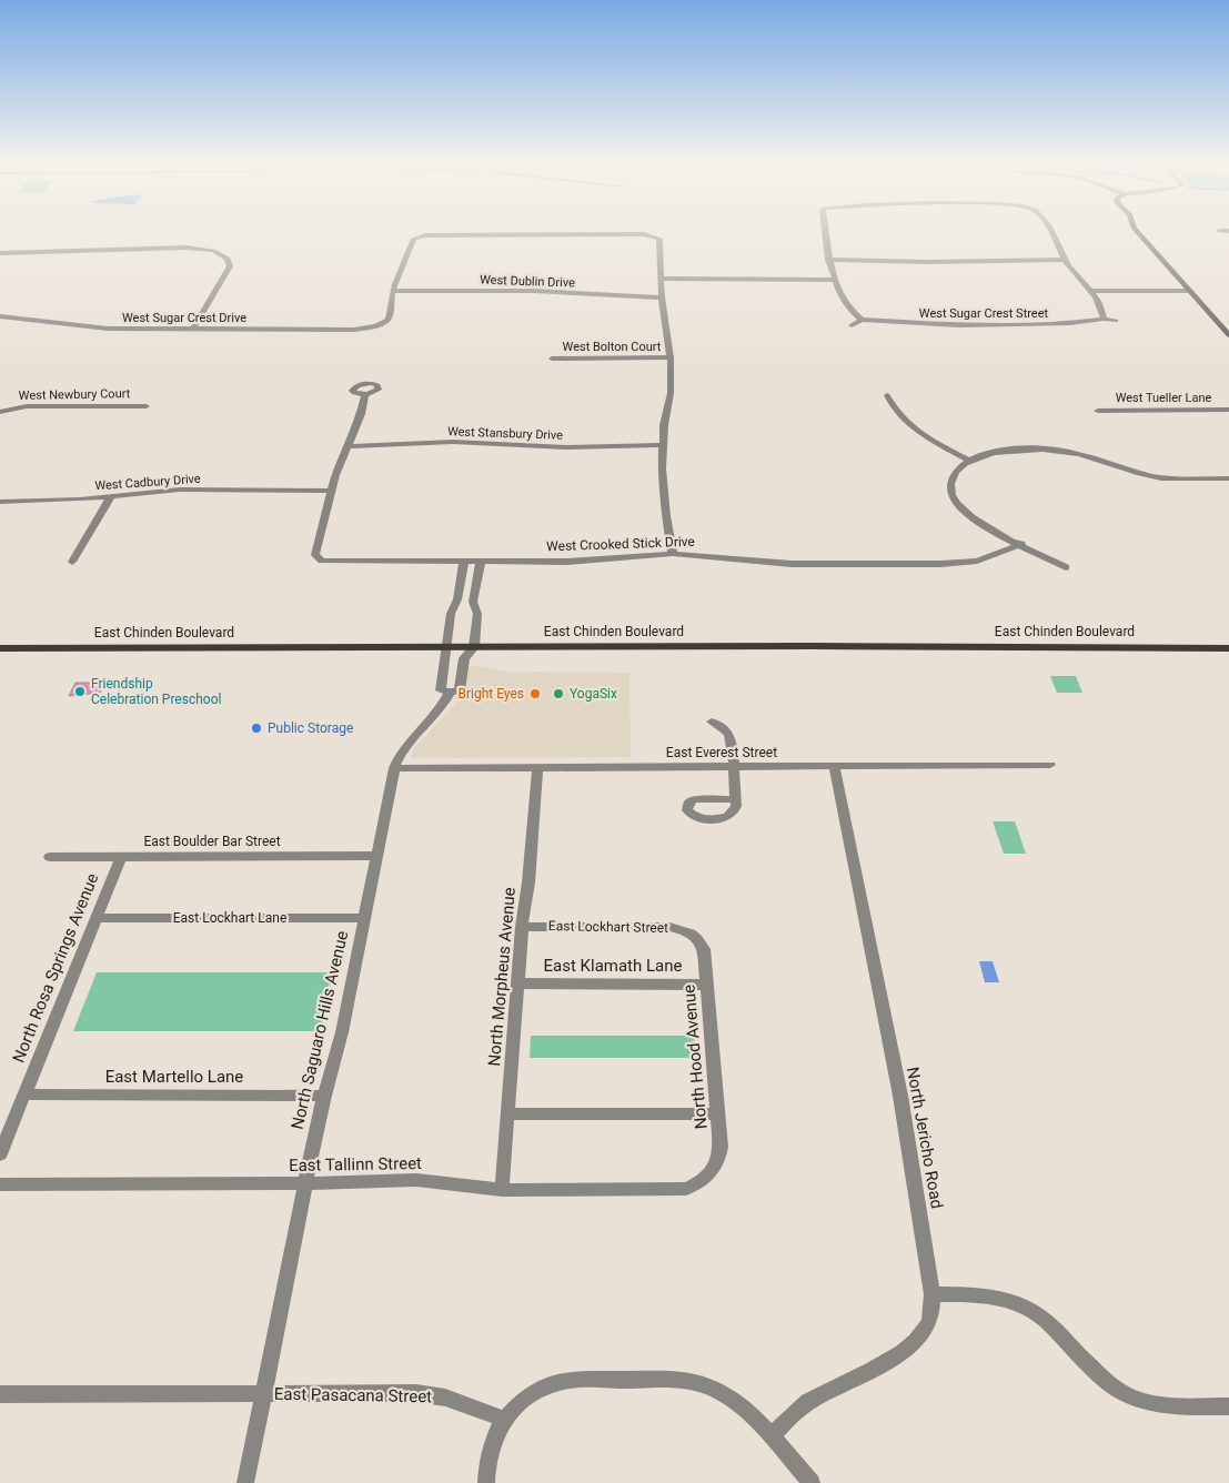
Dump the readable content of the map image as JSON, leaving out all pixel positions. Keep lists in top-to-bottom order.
{
  "streets": {
    "main road": ["East Chinden Boulevard"],
    "street": [
      "West Dublin Drive",
      "West Sugar Crest Street",
      "West Sugar Crest Drive",
      "West Bolton Court",
      "West Newbury Court",
      "West Tueller Lane",
      "West Stansbury Drive",
      "West Cadbury Drive",
      "West Crooked Stick Drive",
      "East Everest Street",
      "East Boulder Bar Street",
      "East Lockhart Lane",
      "East Lockhart Street",
      "East Klamath Lane",
      "North Rosa Springs Avenue",
      "North Morpheus Avenue",
      "North Saguaro Hills Avenue",
      "North Hood Avenue",
      "East Martello Lane",
      "North Jericho Road",
      "East Tallinn Street",
      "East Pasacana Street"
    ]
  },
  "crossings": [
    ["West Dublin Drive", "West Sugar Crest Drive"],
    ["West Cadbury Drive", "West Crooked Stick Drive"],
    ["East Chinden Boulevard", "North Saguaro Hills Avenue"],
    ["East Everest Street", "North Morpheus Avenue"],
    ["East Everest Street", "North Saguaro Hills Avenue"],
    ["East Everest Street", "North Jericho Road"],
    ["East Boulder Bar Street", "North Rosa Springs Avenue"],
    ["East Boulder Bar Street", "North Saguaro Hills Avenue"],
    ["East Lockhart Lane", "North Rosa Springs Avenue"],
    ["East Lockhart Lane", "North Saguaro Hills Avenue"],
    ["East Lockhart Street", "North Morpheus Avenue"],
    ["East Lockhart Street", "North Hood Avenue"],
    ["East Klamath Lane", "North Morpheus Avenue"],
    ["East Klamath Lane", "North Hood Avenue"],
    ["North Rosa Springs Avenue", "East Martello Lane"],
    ["North Morpheus Avenue", "East Tallinn Street"],
    ["North Saguaro Hills Avenue", "East Martello Lane"],
    ["North Saguaro Hills Avenue", "East Tallinn Street"],
    ["North Saguaro Hills Avenue", "East Pasacana Street"],
    ["North Hood Avenue", "East Tallinn Street"]
  ],
  "places": [
    "Friendship Celebration Preschool",
    "Bright Eyes",
    "YogaSix",
    "Public Storage"
  ]
}
